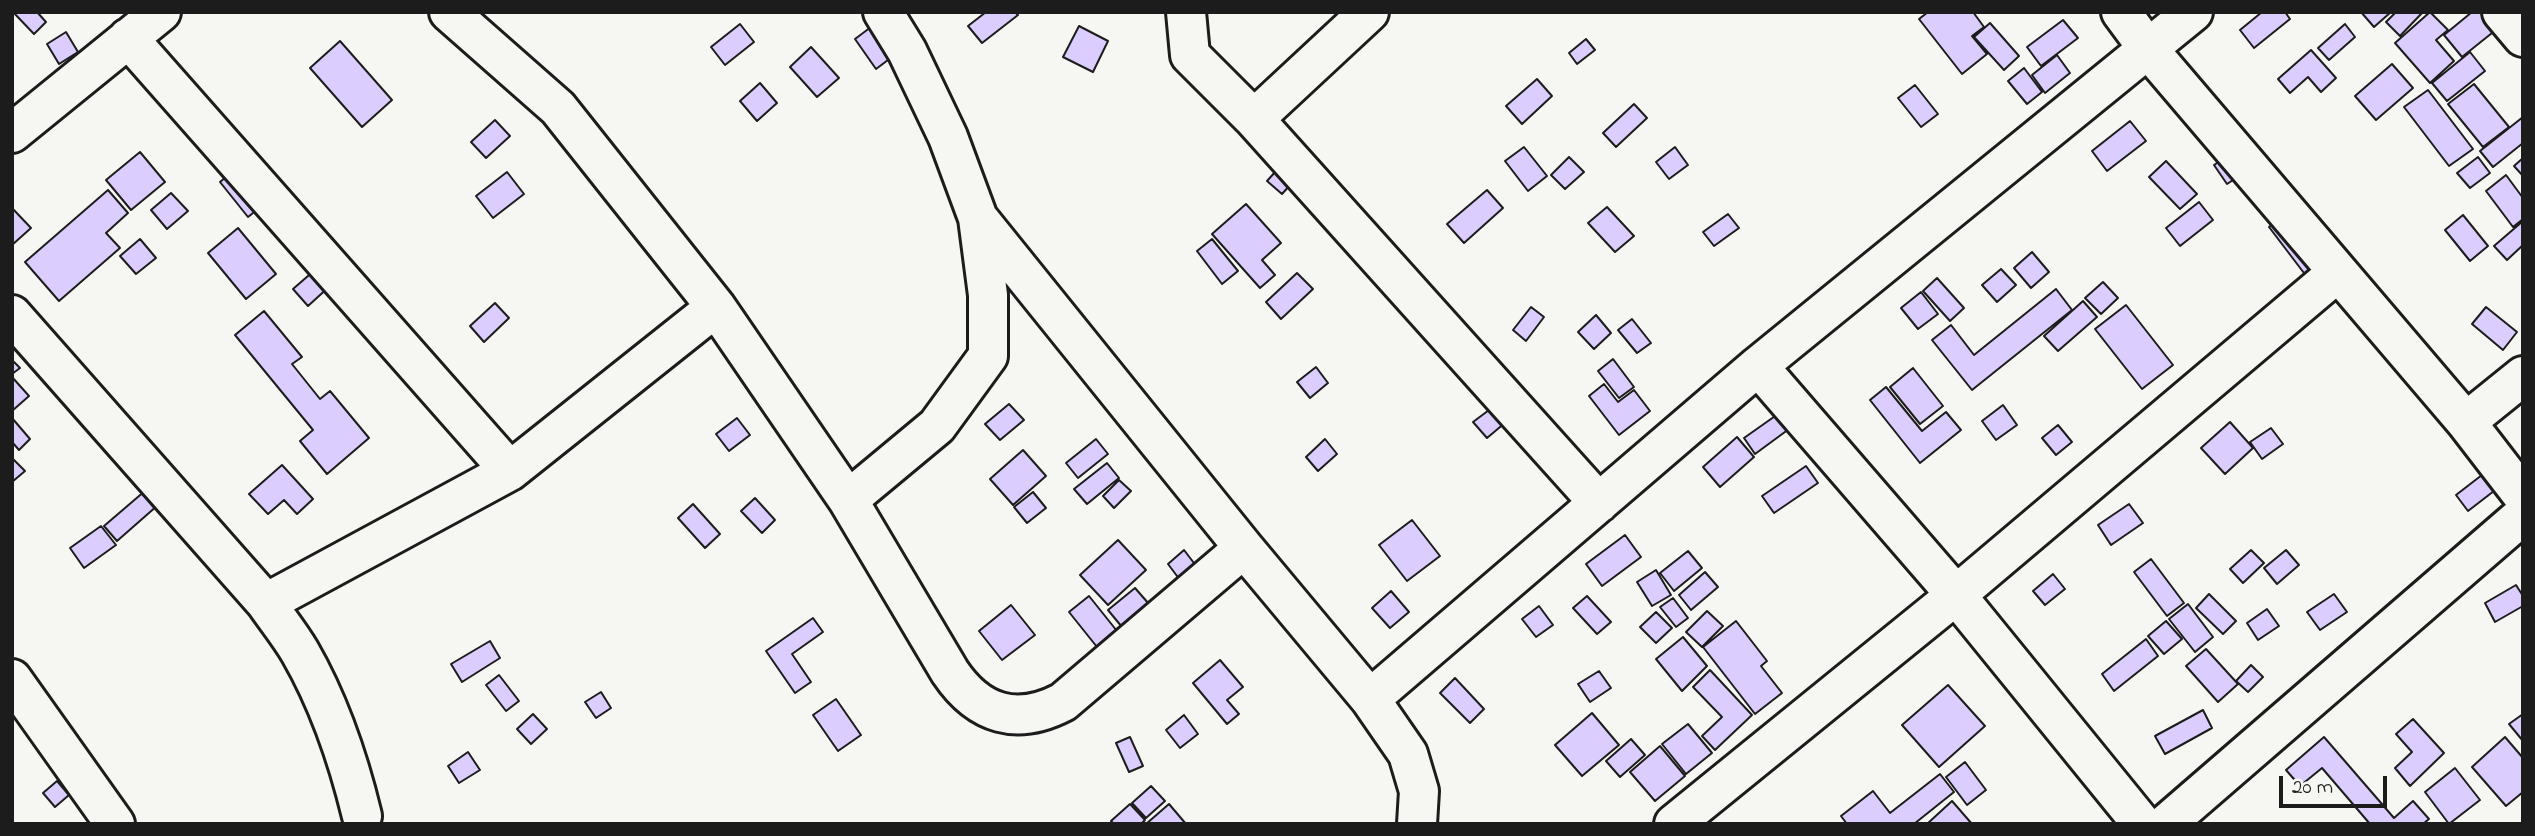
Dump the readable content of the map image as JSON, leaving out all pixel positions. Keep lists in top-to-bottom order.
{
  "scale_bar": "20 m"
}
